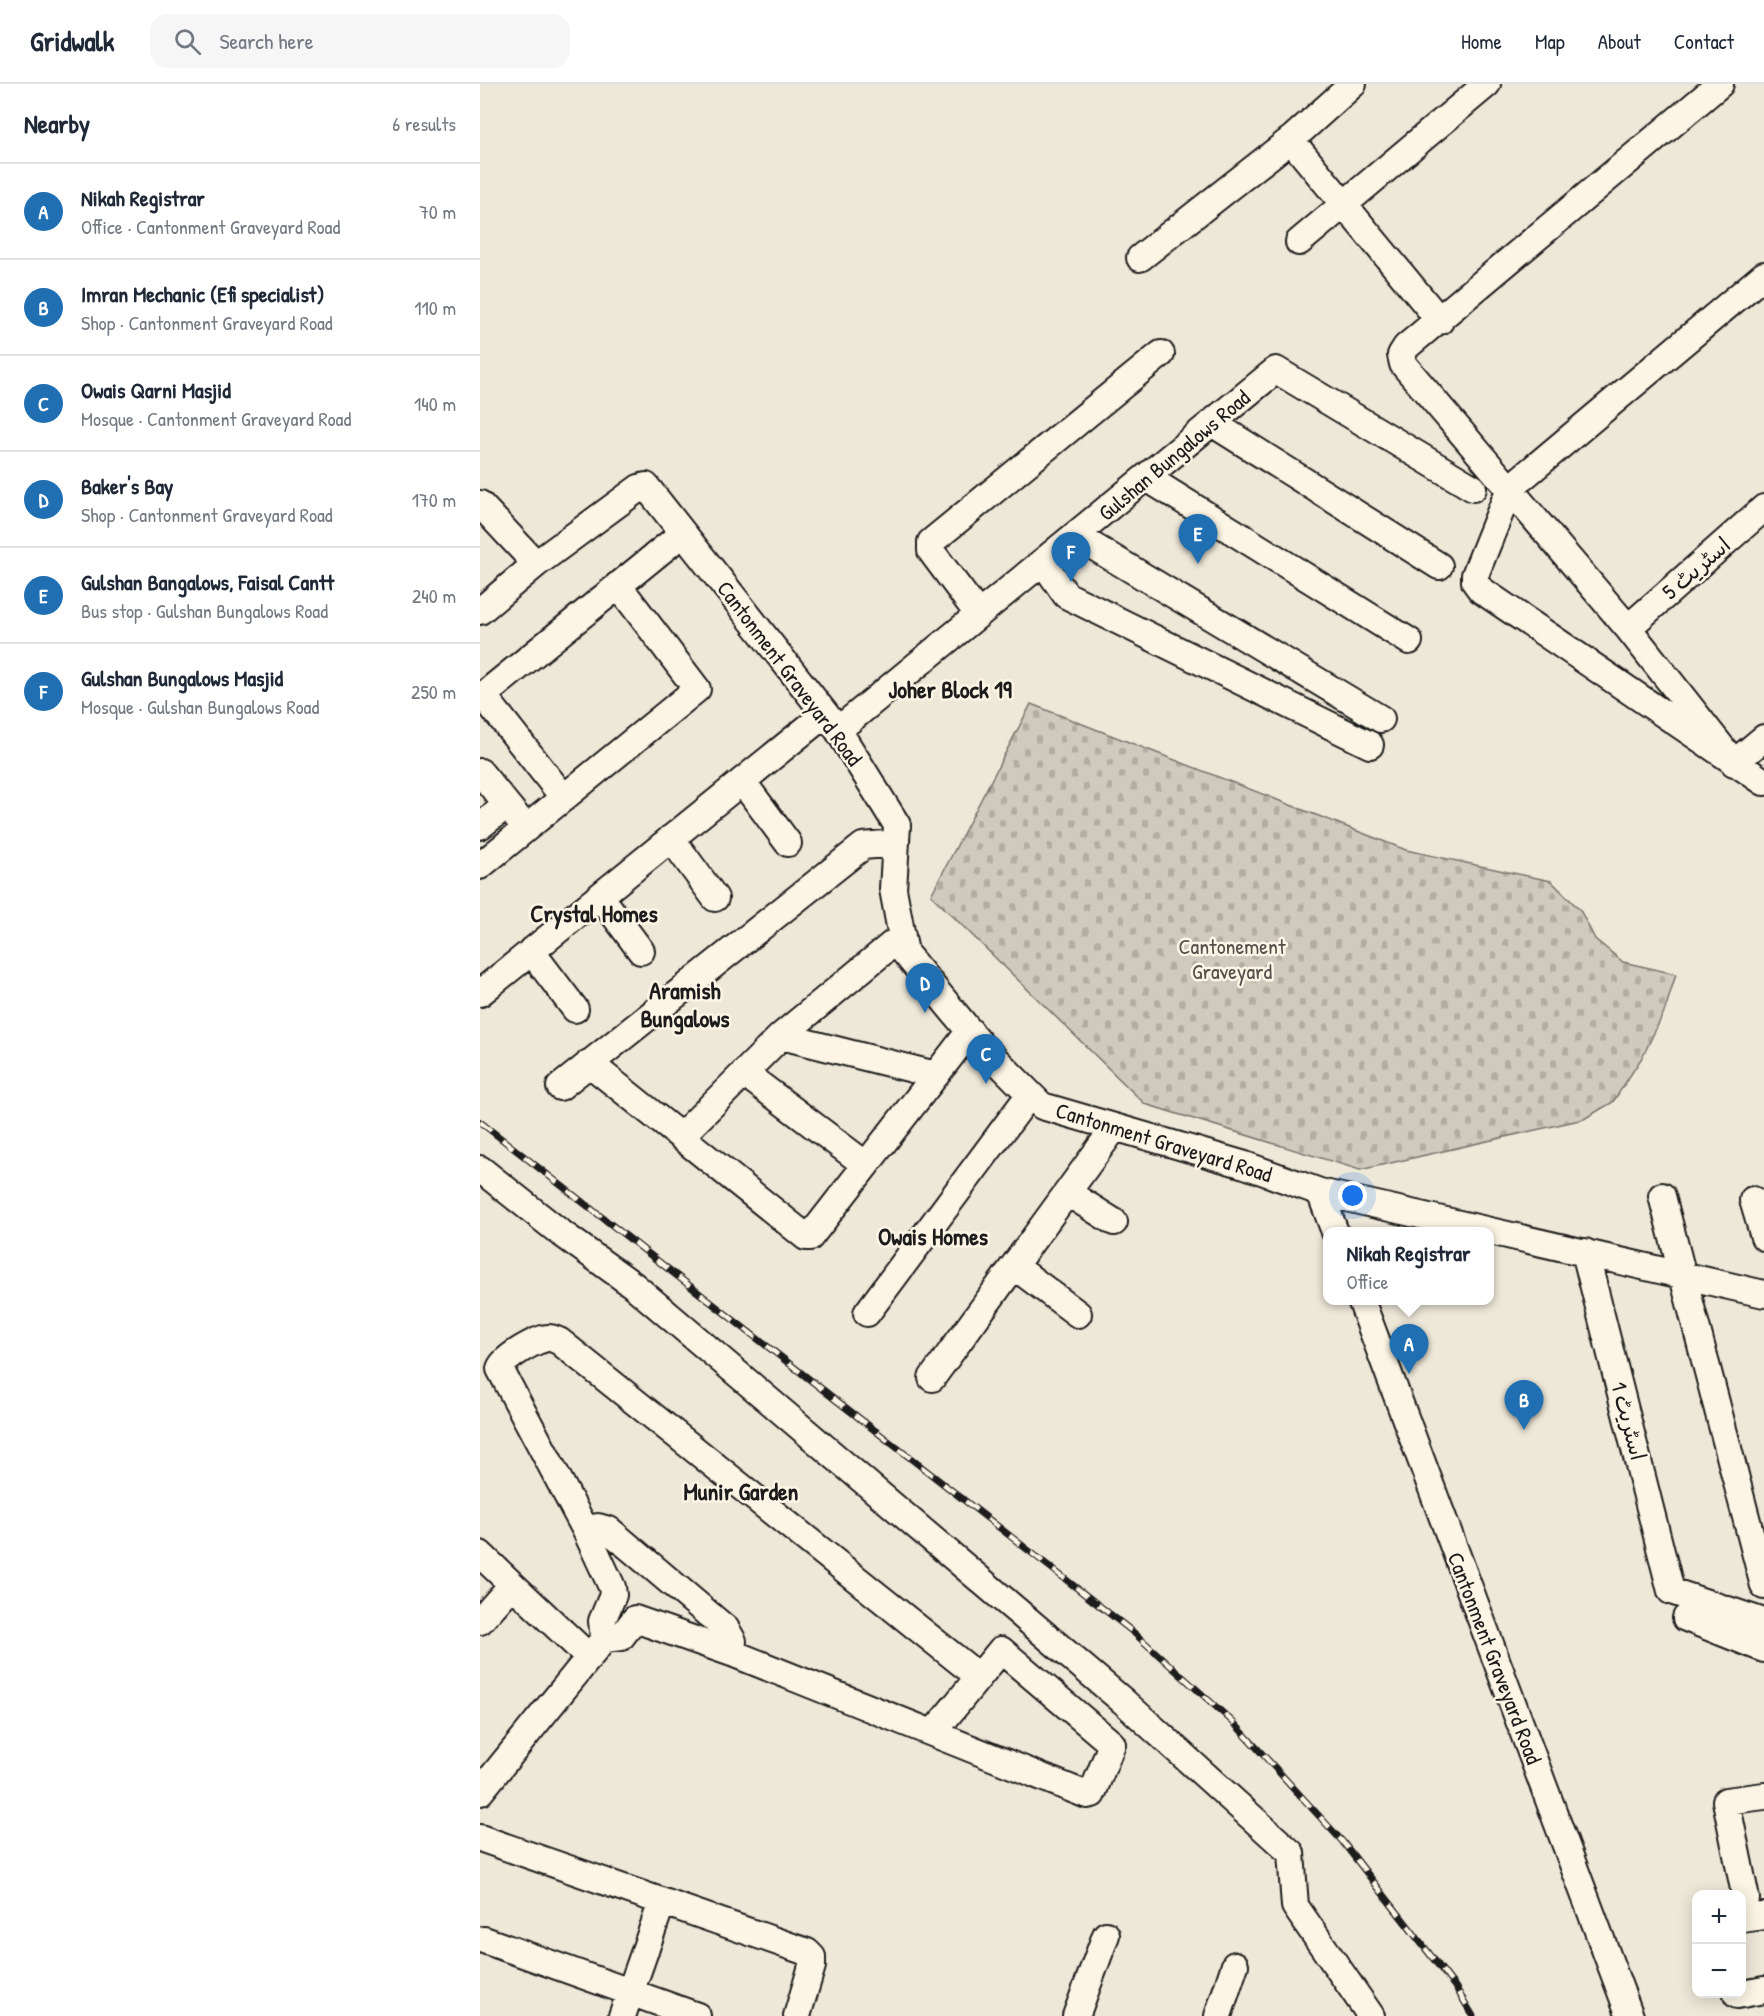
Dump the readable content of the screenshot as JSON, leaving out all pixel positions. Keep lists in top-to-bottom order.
{
  "streets": {
    "street": [
      "Gulshan Bungalows Road",
      "اسٹریٹ 5",
      "Cantonment Graveyard Road",
      "اسٹریٹ 1"
    ]
  },
  "crossings": [
    ["Gulshan Bungalows Road", "Cantonment Graveyard Road"],
    ["Cantonment Graveyard Road", "اسٹریٹ 1"]
  ],
  "districts": [
    "Joher Block 19",
    "Crystal Homes",
    "Aramish Bungalows",
    "Owais Homes",
    "Munir Garden"
  ],
  "parks": ["Cantonement Graveyard"],
  "page": {
    "header": "Gridwalk",
    "search": "Search here",
    "nav": [
      "Home",
      "Map",
      "About",
      "Contact"
    ],
    "heading": ["Nearby", "6 results"],
    "list": [
      {
        "mark": "A",
        "name": "Nikah Registrar",
        "note": "Office · Cantonment Graveyard Road",
        "value": "70 m"
      },
      {
        "mark": "B",
        "name": "Imran Mechanic (Efi specialist)",
        "note": "Shop · Cantonment Graveyard Road",
        "value": "110 m"
      },
      {
        "mark": "C",
        "name": "Owais Qarni Masjid",
        "note": "Mosque · Cantonment Graveyard Road",
        "value": "140 m"
      },
      {
        "mark": "D",
        "name": "Baker's Bay",
        "note": "Shop · Cantonment Graveyard Road",
        "value": "170 m"
      },
      {
        "mark": "E",
        "name": "Gulshan Bangalows, Faisal Cantt",
        "note": "Bus stop · Gulshan Bungalows Road",
        "value": "240 m"
      },
      {
        "mark": "F",
        "name": "Gulshan Bungalows Masjid",
        "note": "Mosque · Gulshan Bungalows Road",
        "value": "250 m"
      }
    ],
    "pins": [
      "E",
      "F",
      "D",
      "C",
      "A",
      "B"
    ],
    "popup": ["Nikah Registrar", "Office"],
    "map_buttons": ["+", "−"]
  }
}
